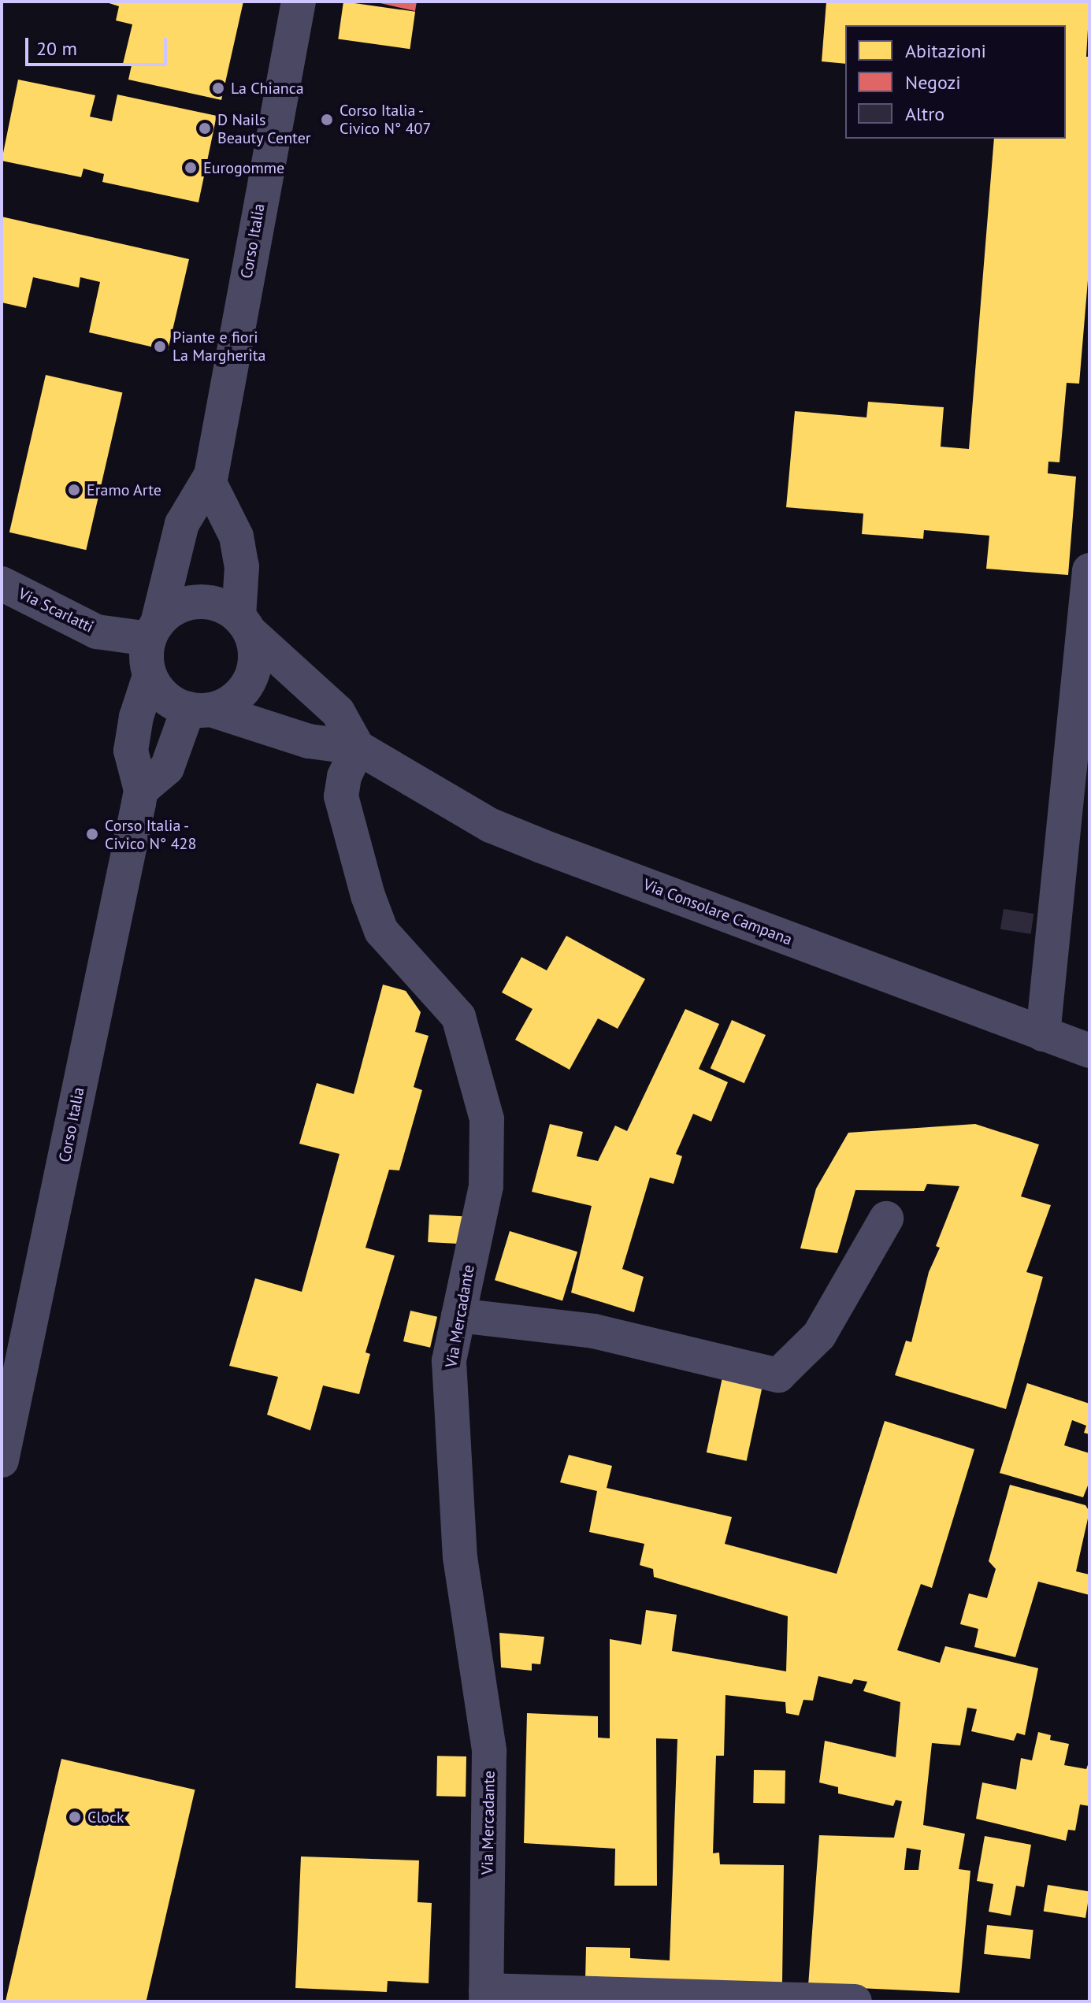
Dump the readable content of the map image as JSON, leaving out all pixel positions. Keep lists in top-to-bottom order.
{
  "streets": {
    "street": [
      "Corso Italia",
      "Via Scarlatti",
      "Via Consolare Campana",
      "Via Mercadante"
    ]
  },
  "crossings": [
    ["Corso Italia", "Via Scarlatti"],
    ["Corso Italia", "Via Consolare Campana"],
    ["Via Scarlatti", "Via Consolare Campana"],
    ["Via Consolare Campana", "Via Mercadante"]
  ],
  "places": [
    "La Chianca",
    "Corso Italia - Civico N° 407",
    "D Nails Beauty Center",
    "Eurogomme",
    "Piante e fiori La Margherita",
    "Eramo Arte",
    "Corso Italia - Civico N° 428",
    "Clock"
  ],
  "legend": ["Abitazioni", "Negozi", "Altro"],
  "scale_bar": "20 m"
}
